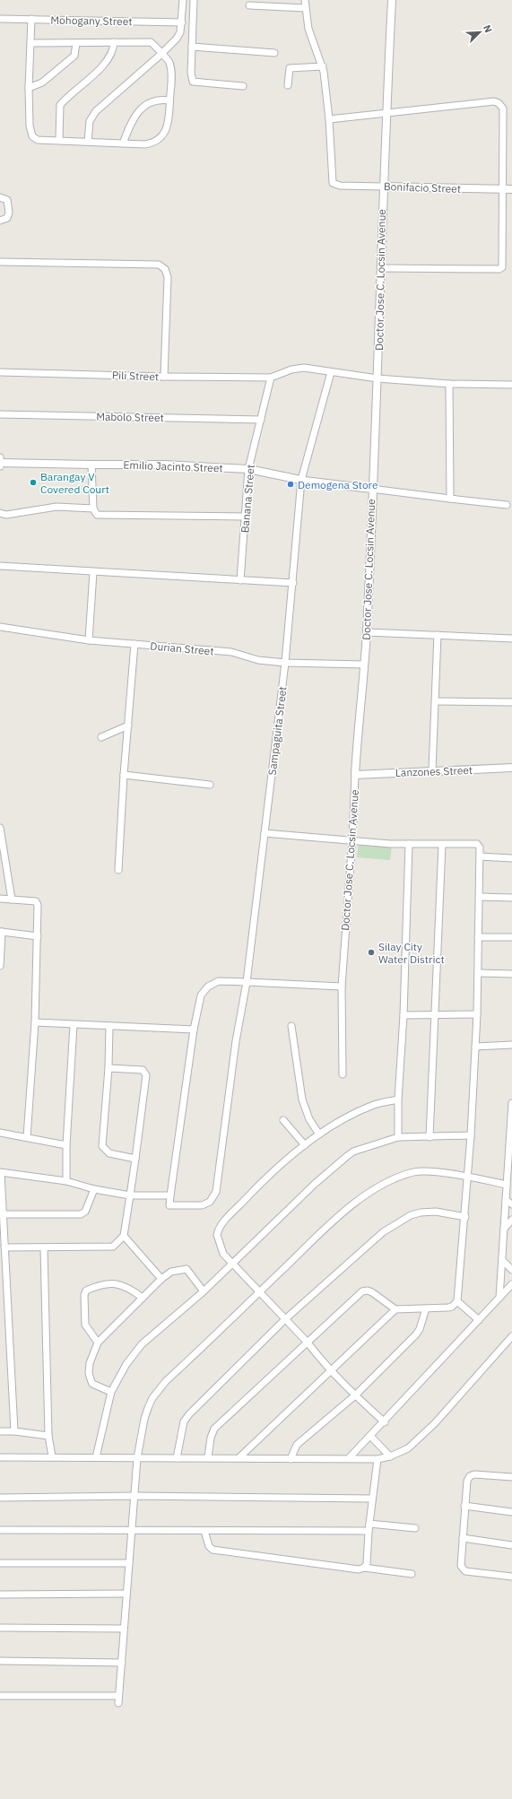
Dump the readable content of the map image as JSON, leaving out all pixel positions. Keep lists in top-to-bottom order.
{
  "streets": {
    "street": [
      "Mohogany Street",
      "Bonifacio Street",
      "Doctor Jose C. Locsin Avenue",
      "Pili Street",
      "Mabolo Street",
      "Emilio Jacinto Street",
      "Banana Street",
      "Durian Street",
      "Sampaguita Street",
      "Lanzones Street"
    ]
  },
  "crossings": [
    ["Bonifacio Street", "Doctor Jose C. Locsin Avenue"],
    ["Doctor Jose C. Locsin Avenue", "Emilio Jacinto Street"],
    ["Doctor Jose C. Locsin Avenue", "Durian Street"],
    ["Doctor Jose C. Locsin Avenue", "Lanzones Street"],
    ["Pili Street", "Banana Street"],
    ["Mabolo Street", "Banana Street"],
    ["Emilio Jacinto Street", "Banana Street"],
    ["Emilio Jacinto Street", "Sampaguita Street"],
    ["Durian Street", "Sampaguita Street"]
  ],
  "places": ["Barangay V Covered Court", "Demogena Store", "Silay City Water District"],
  "north": "top right"
}
